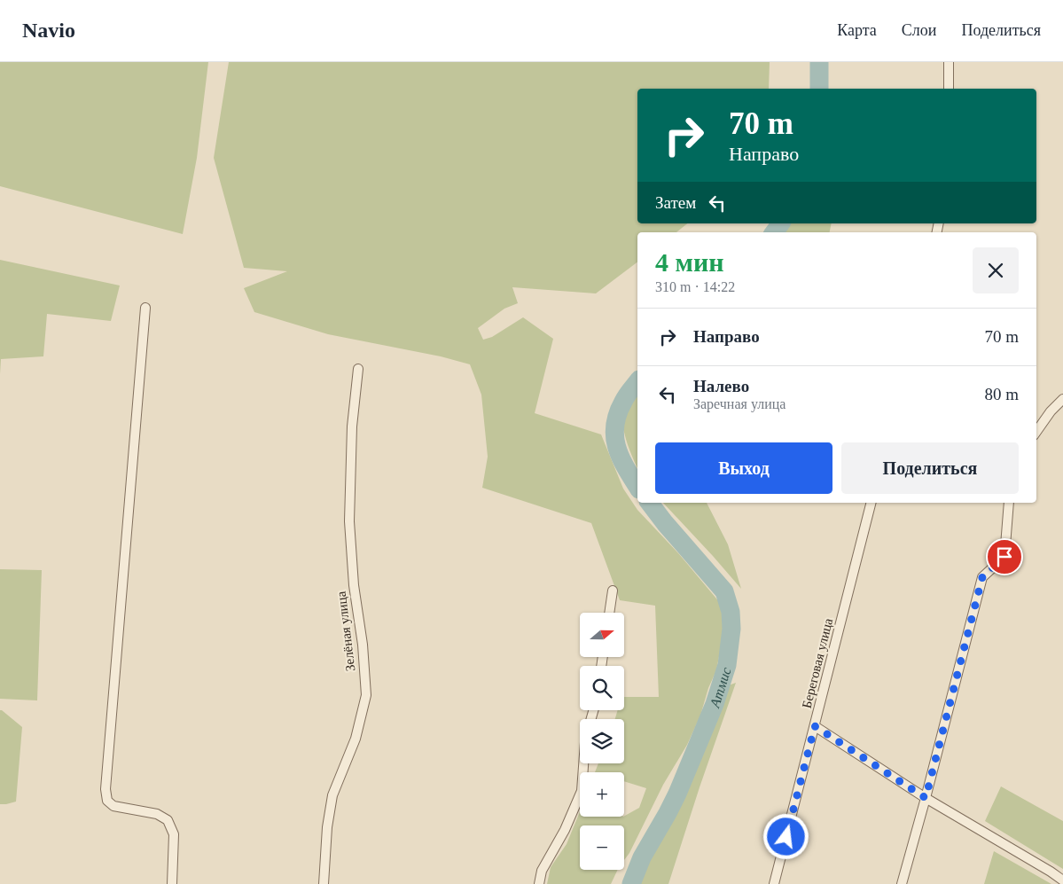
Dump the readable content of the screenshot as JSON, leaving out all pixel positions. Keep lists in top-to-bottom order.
{
  "streets": {
    "street": ["Зелёная улица", "Береговая улица"]
  },
  "water": ["Атмис"],
  "north": "right",
  "page": {
    "header": "Navio",
    "nav": ["Карта", "Слои", "Поделиться"],
    "turn": ["70 m", "Направо"],
    "then": "Затем",
    "heading": ["4 мин", "310 m · 14:22"],
    "list": [
      {
        "name": "Направо",
        "value": "70 m"
      },
      {
        "name": "Налево",
        "note": "Заречная улица",
        "value": "80 m"
      }
    ],
    "buttons": ["Выход", "Поделиться"],
    "map_buttons": ["+", "−"]
  }
}
